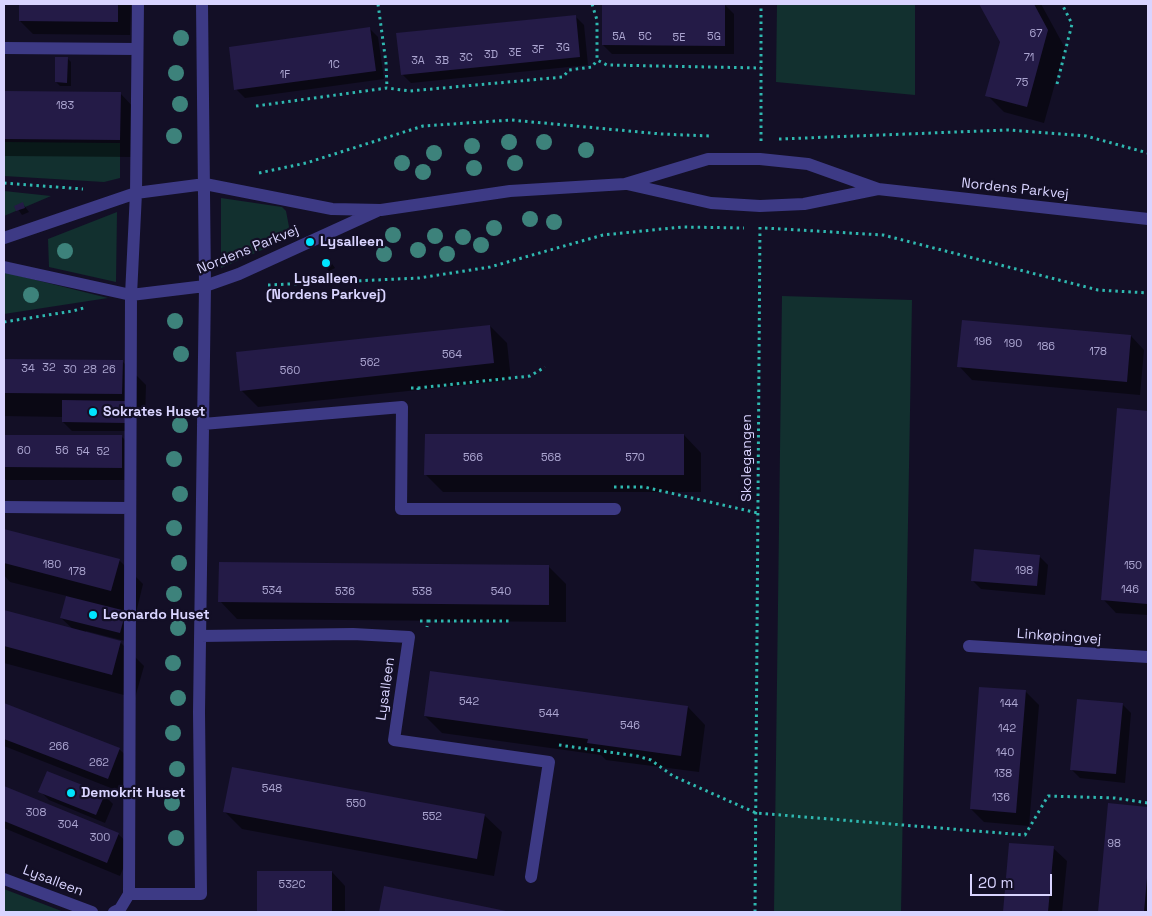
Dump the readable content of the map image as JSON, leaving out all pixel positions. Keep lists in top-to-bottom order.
{
  "streets": {
    "street": ["Nordens Parkvej", "Linkøpingvej", "Lysalleen"],
    "path": ["Skolegangen"]
  },
  "crossings": [
    ["Nordens Parkvej", "Skolegangen"]
  ],
  "places": [
    "Lysalleen",
    "Lysalleen (Nordens Parkvej)",
    "Sokrates Huset",
    "Leonardo Huset",
    "Demokrit Huset"
  ],
  "house_numbers": [
    "67",
    "5A",
    "5C",
    "5G",
    "5E",
    "3G",
    "3F",
    "3E",
    "3D",
    "3C",
    "71",
    "3A",
    "3B",
    "1C",
    "1F",
    "75",
    "183",
    "196",
    "190",
    "186",
    "178",
    "564",
    "562",
    "32",
    "34",
    "30",
    "28",
    "26",
    "560",
    "60",
    "56",
    "54",
    "52",
    "566",
    "568",
    "570",
    "180",
    "150",
    "198",
    "178",
    "146",
    "534",
    "536",
    "538",
    "540",
    "542",
    "144",
    "544",
    "546",
    "142",
    "266",
    "140",
    "262",
    "138",
    "548",
    "136",
    "550",
    "308",
    "552",
    "304",
    "300",
    "98",
    "532C"
  ],
  "scale_bar": "20 m"
}
